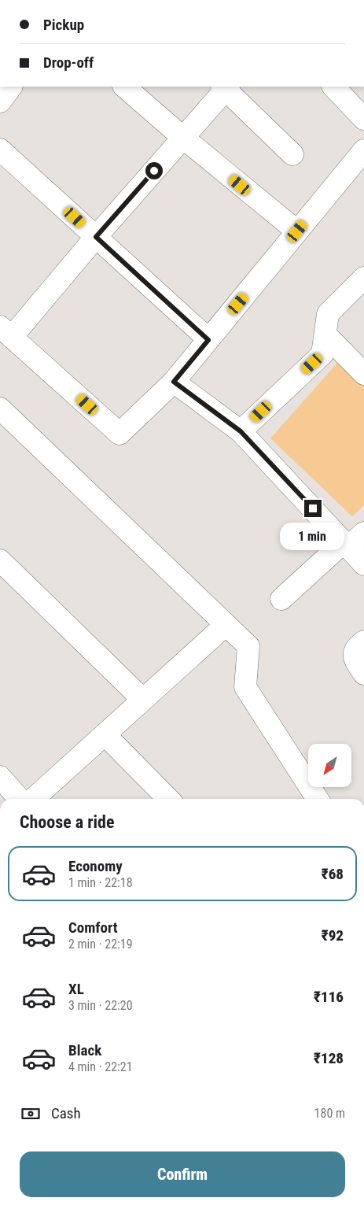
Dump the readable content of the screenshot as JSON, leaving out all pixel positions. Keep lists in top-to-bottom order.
{
  "north": "bottom left",
  "page": {
    "banner": ["Pickup", "Drop-off"],
    "bubble": "1 min",
    "heading": "Choose a ride",
    "list": [
      {
        "name": "Economy",
        "note": "1 min · 22:18",
        "value": "₹68"
      },
      {
        "name": "Comfort",
        "note": "2 min · 22:19",
        "value": "₹92"
      },
      {
        "name": "XL",
        "note": "3 min · 22:20",
        "value": "₹116"
      },
      {
        "name": "Black",
        "note": "4 min · 22:21",
        "value": "₹128"
      }
    ],
    "pay": ["Cash", "180 m"],
    "buttons": "Confirm"
  }
}
